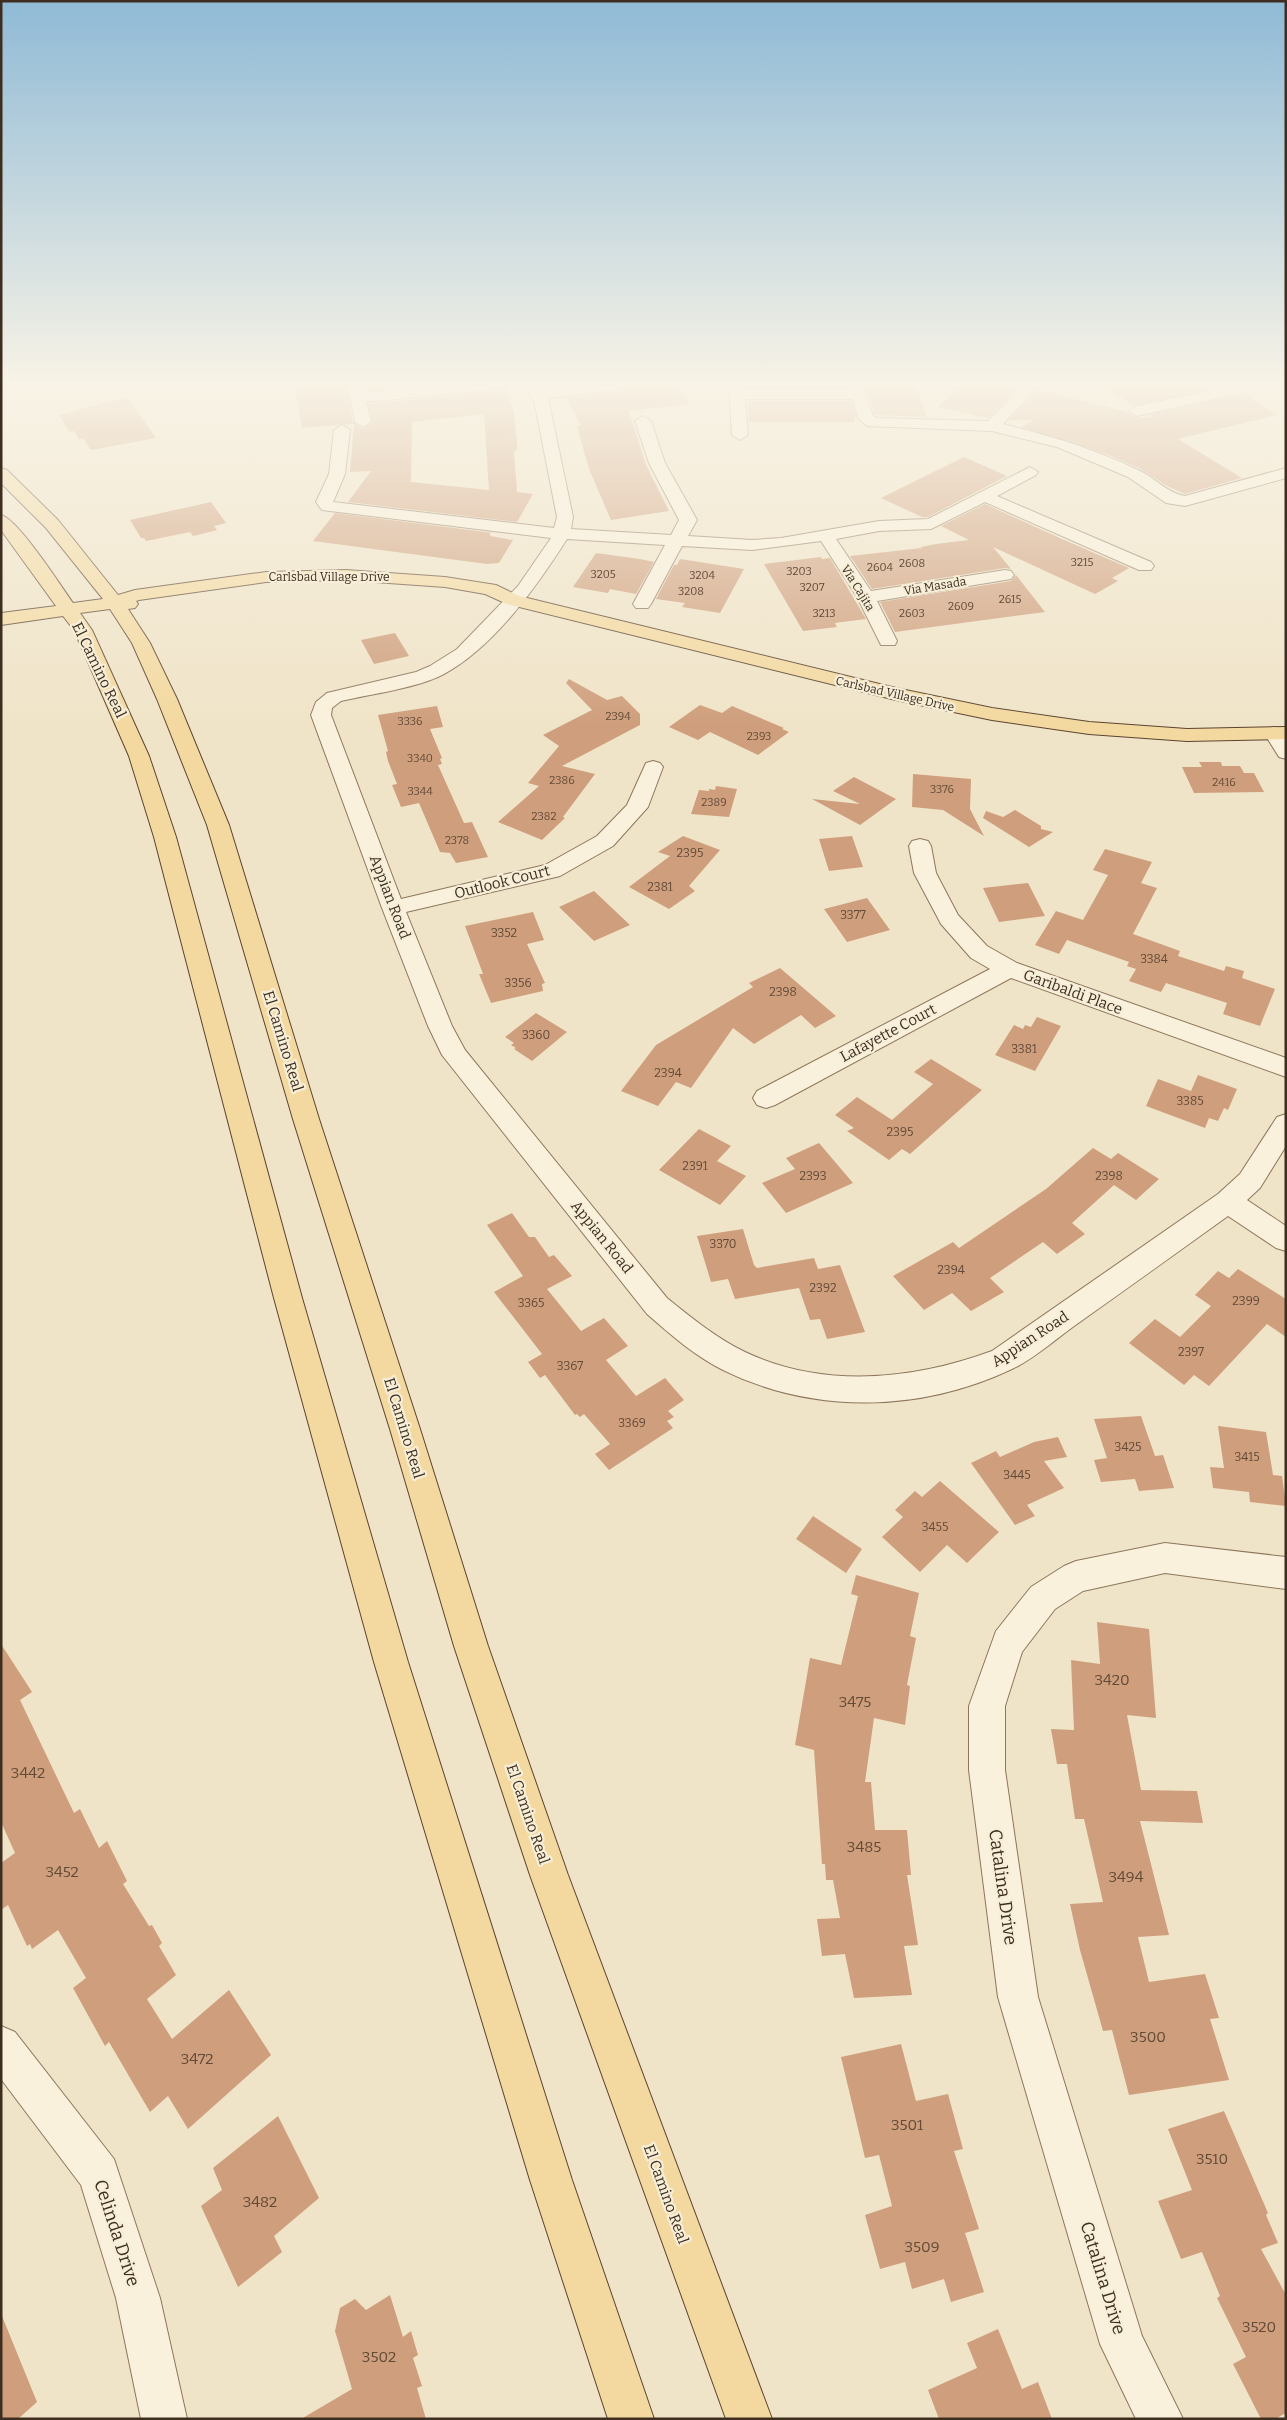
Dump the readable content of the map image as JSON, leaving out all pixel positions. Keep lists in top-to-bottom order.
{
  "streets": {
    "main road": ["Carlsbad Village Drive", "El Camino Real"],
    "street": [
      "Via Masada",
      "Via Cajita",
      "Outlook Court",
      "Appian Road",
      "Garibaldi Place",
      "Lafayette Court",
      "Catalina Drive",
      "Celinda Drive"
    ]
  },
  "crossings": [
    ["Carlsbad Village Drive", "El Camino Real"],
    ["Carlsbad Village Drive", "Appian Road"],
    ["Via Masada", "Via Cajita"],
    ["Outlook Court", "Appian Road"],
    ["Garibaldi Place", "Lafayette Court"]
  ],
  "house_numbers": [
    "3215",
    "2608",
    "2604",
    "3203",
    "3205",
    "3204",
    "3207",
    "3208",
    "2615",
    "2609",
    "3213",
    "2603",
    "2394",
    "3336",
    "2393",
    "3340",
    "2386",
    "2416",
    "3376",
    "3344",
    "2389",
    "2382",
    "2378",
    "2395",
    "2381",
    "3377",
    "3352",
    "3384",
    "3356",
    "2398",
    "3360",
    "3381",
    "2394",
    "3385",
    "2395",
    "2391",
    "2393",
    "2398",
    "3370",
    "2394",
    "2392",
    "2399",
    "3365",
    "2397",
    "3367",
    "3369",
    "3425",
    "3415",
    "3445",
    "3455",
    "3420",
    "3475",
    "3442",
    "3485",
    "3452",
    "3494",
    "3500",
    "3472",
    "3501",
    "3510",
    "3482",
    "3509",
    "3520",
    "3502"
  ]
}
